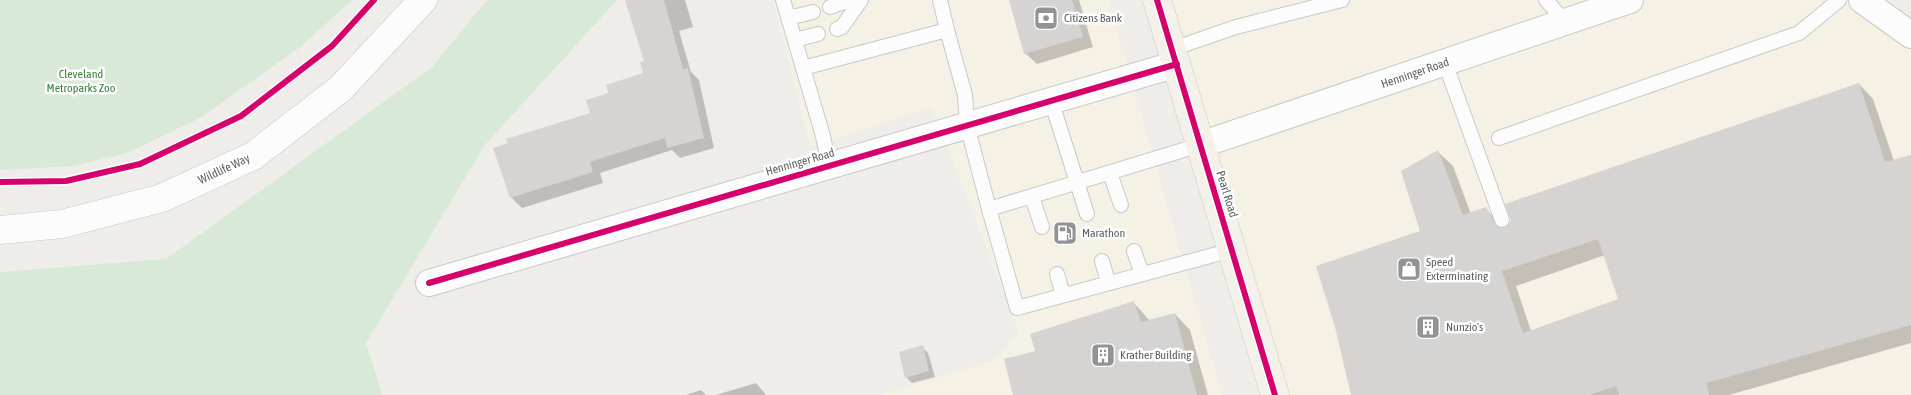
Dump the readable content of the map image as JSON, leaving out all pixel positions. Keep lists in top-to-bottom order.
{
  "streets": {
    "main road": ["Pearl Road"],
    "street": ["Henninger Road", "Wildlife Way"]
  },
  "crossings": [
    ["Henninger Road", "Pearl Road"]
  ],
  "parks": ["Cleveland Metroparks Zoo"],
  "places": {
    "bank": ["Citizens Bank"],
    "fuel station": ["Marathon"],
    "shop": ["Speed Exterminating"],
    "building": ["Nunzio's", "Krather Building"]
  }
}
